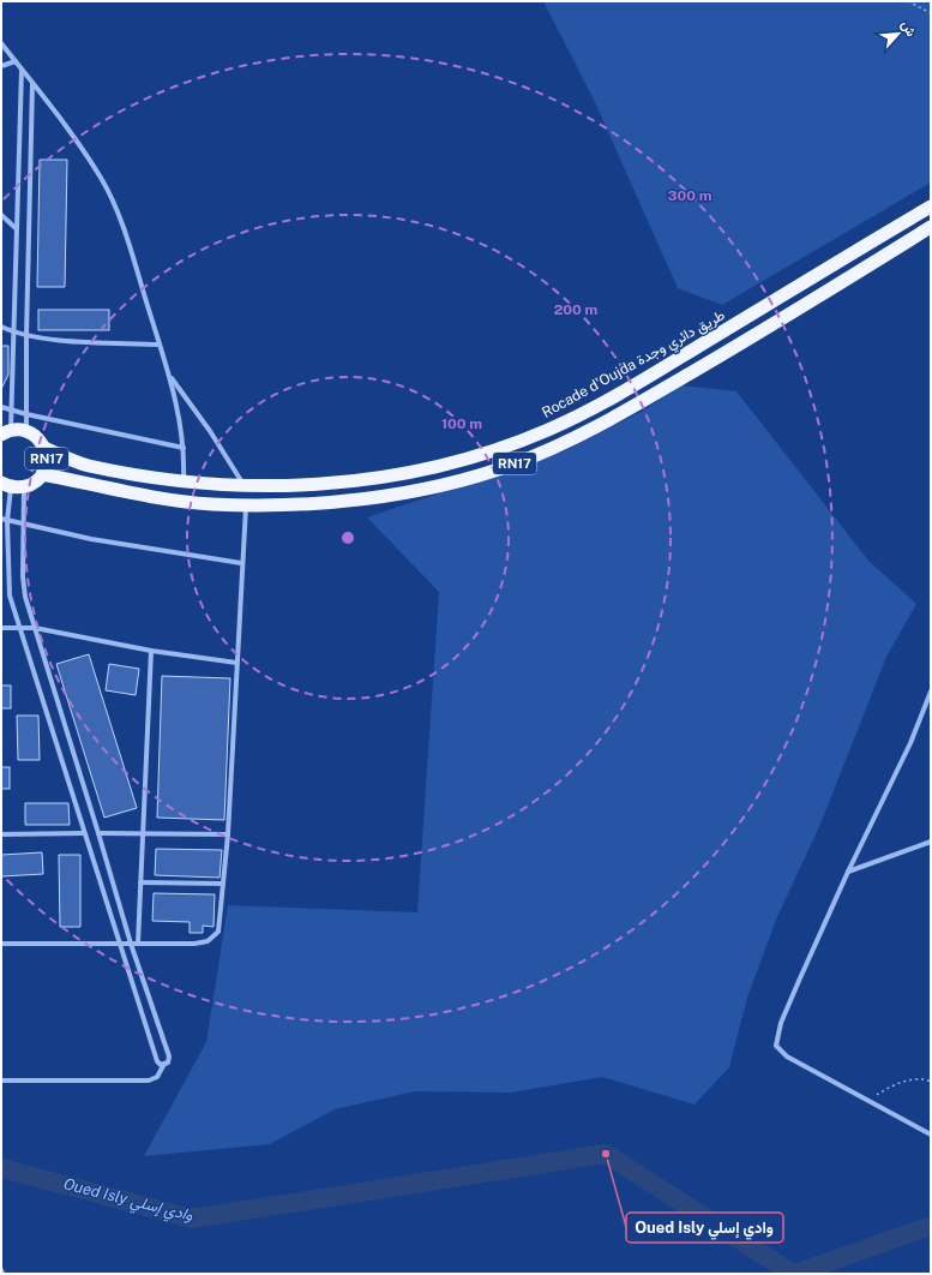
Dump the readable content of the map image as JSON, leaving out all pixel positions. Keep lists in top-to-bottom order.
{
  "streets": {
    "highway": ["Rocade d'Oujda طريق دائري وجدة", "RN17"]
  },
  "crossings": [
    ["Rocade d'Oujda طريق دائري وجدة", "RN17"]
  ],
  "water": ["Oued Isly وادي إسلي"],
  "places": ["Oued Isly وادي إسلي"],
  "north": "top right",
  "rings": ["300 m", "200 m", "100 m"]
}
